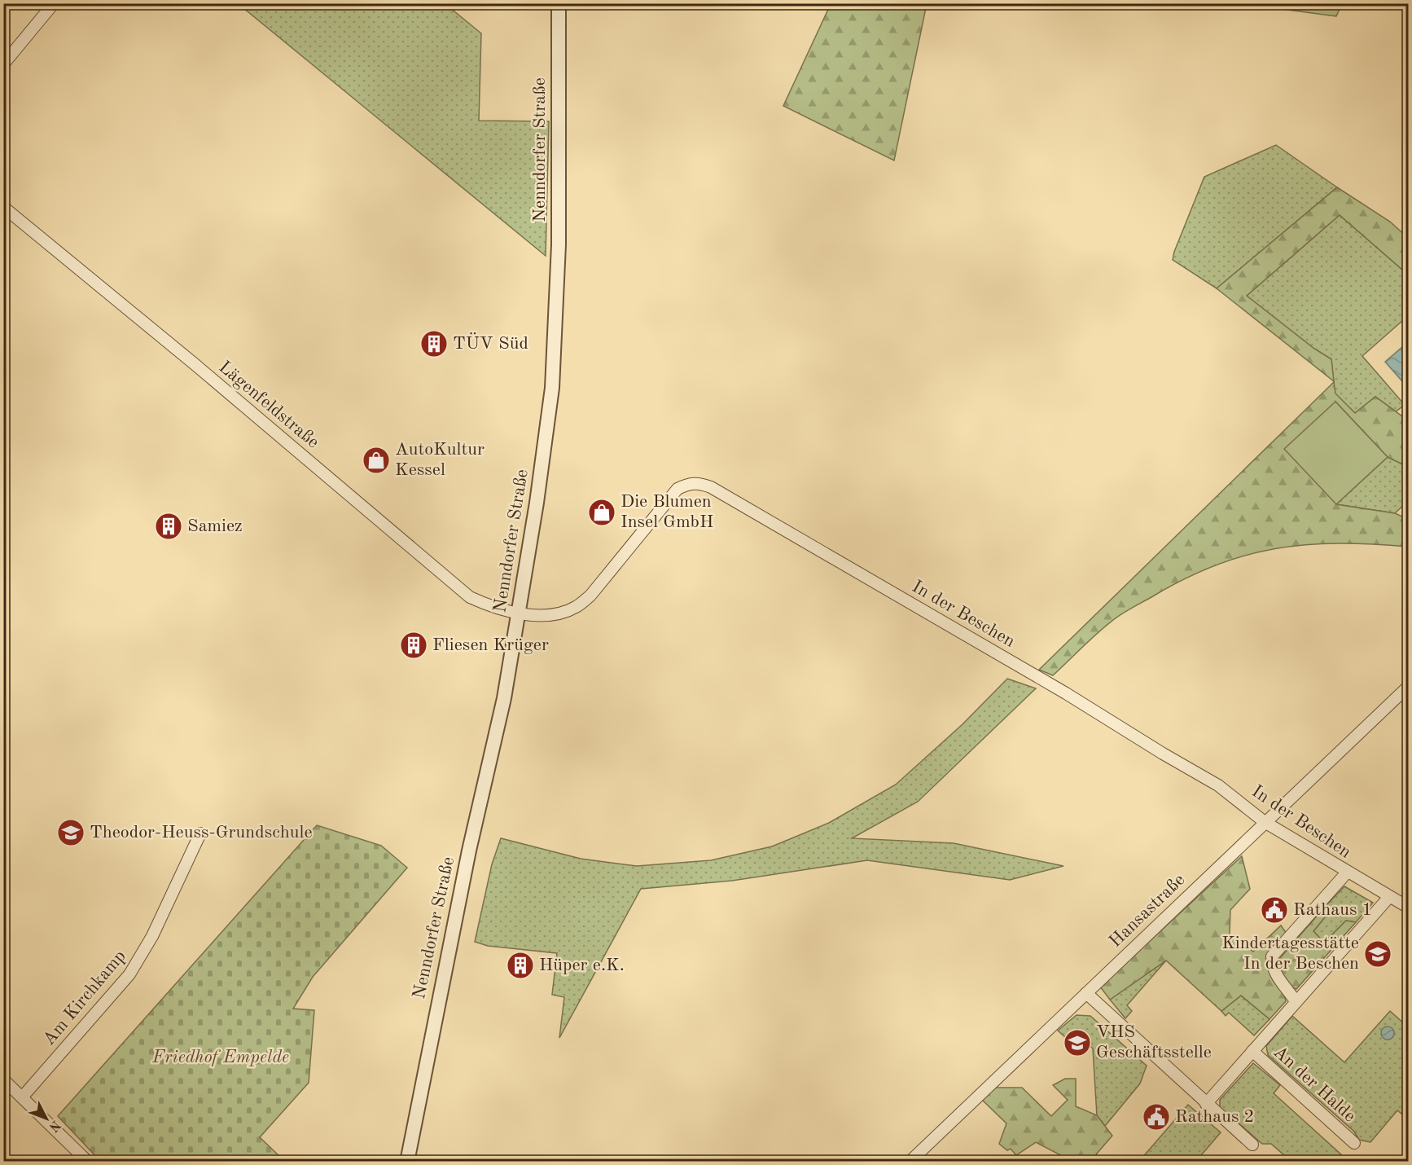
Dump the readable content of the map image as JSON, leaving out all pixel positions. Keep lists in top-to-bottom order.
{
  "streets": {
    "street": [
      "Nenndorfer Straße",
      "Lägenfeldstraße",
      "In der Beschen",
      "Hansastraße",
      "Am Kirchkamp",
      "An der Halde"
    ]
  },
  "crossings": [
    ["Nenndorfer Straße", "Lägenfeldstraße"],
    ["Nenndorfer Straße", "In der Beschen"],
    ["Lägenfeldstraße", "In der Beschen"],
    ["In der Beschen", "Hansastraße"],
    ["In der Beschen", "An der Halde"]
  ],
  "parks": ["Friedhof Empelde"],
  "places": {
    "building": [
      "TÜV Süd",
      "Samiez",
      "Fliesen Krüger",
      "Hüper e.K."
    ],
    "shop": ["AutoKultur Kessel", "Die Blumen Insel GmbH"],
    "school or university": ["Theodor-Heuss-Grundschule", "Kindertagesstätte In der Beschen", "VHS Geschäftsstelle"],
    "public building": ["Rathaus 1", "Rathaus 2"]
  },
  "north": "bottom right"
}
